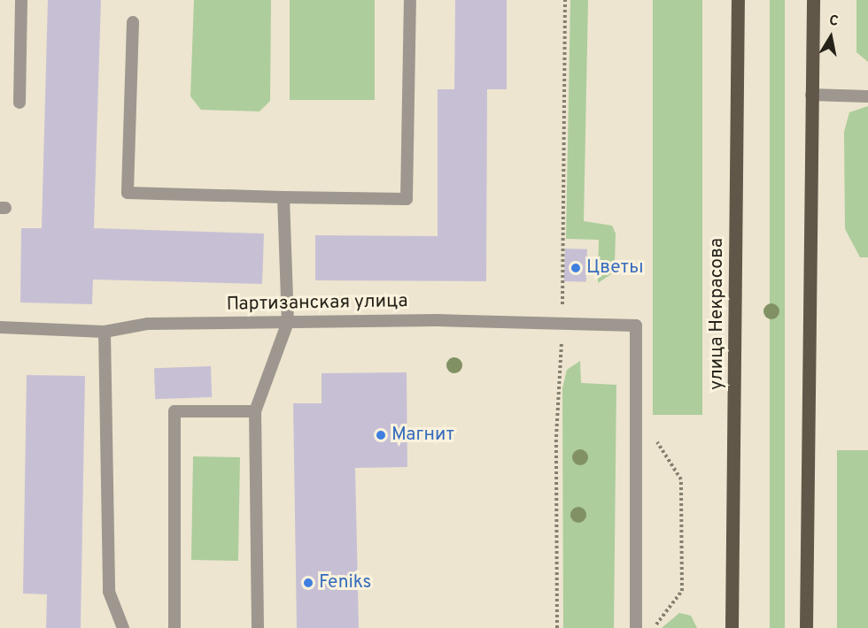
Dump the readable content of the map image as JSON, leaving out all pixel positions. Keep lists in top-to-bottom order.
{
  "streets": {
    "main road": ["улица Некрасова"],
    "lane": ["Партизанская улица"]
  },
  "places": ["Цветы", "Магнит", "Feniks"],
  "north": "top"
}
